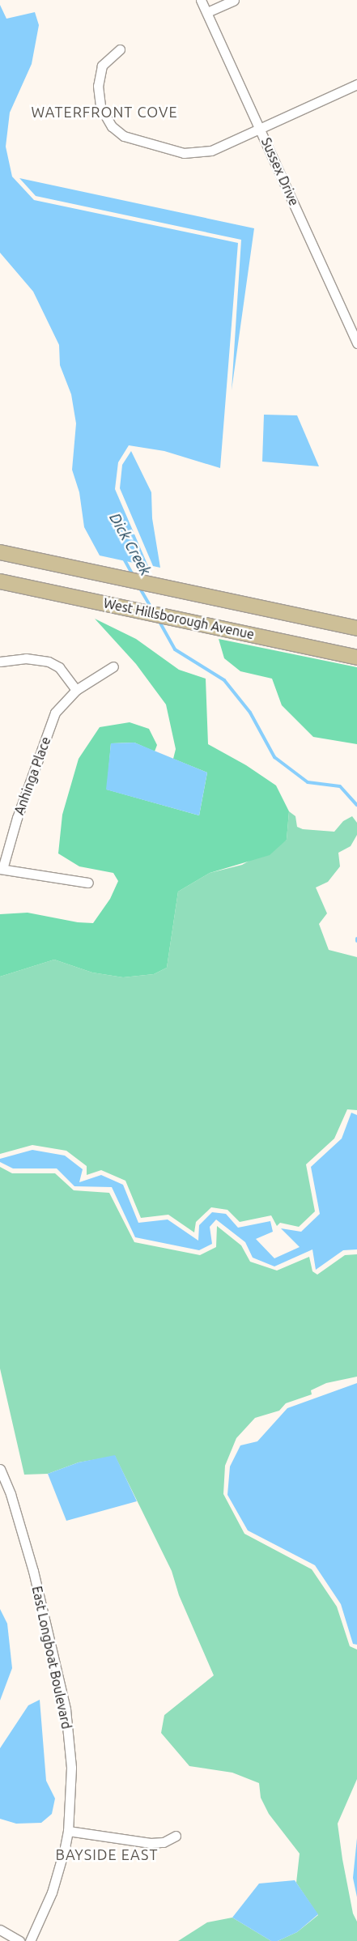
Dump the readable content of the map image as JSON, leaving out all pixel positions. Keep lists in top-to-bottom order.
{
  "streets": {
    "main road": ["West Hillsborough Avenue"],
    "street": ["Sussex Drive", "Anhinga Place", "East Longboat Boulevard"]
  },
  "districts": ["WATERFRONT COVE", "BAYSIDE EAST"],
  "water": ["Dick Creek"]
}
